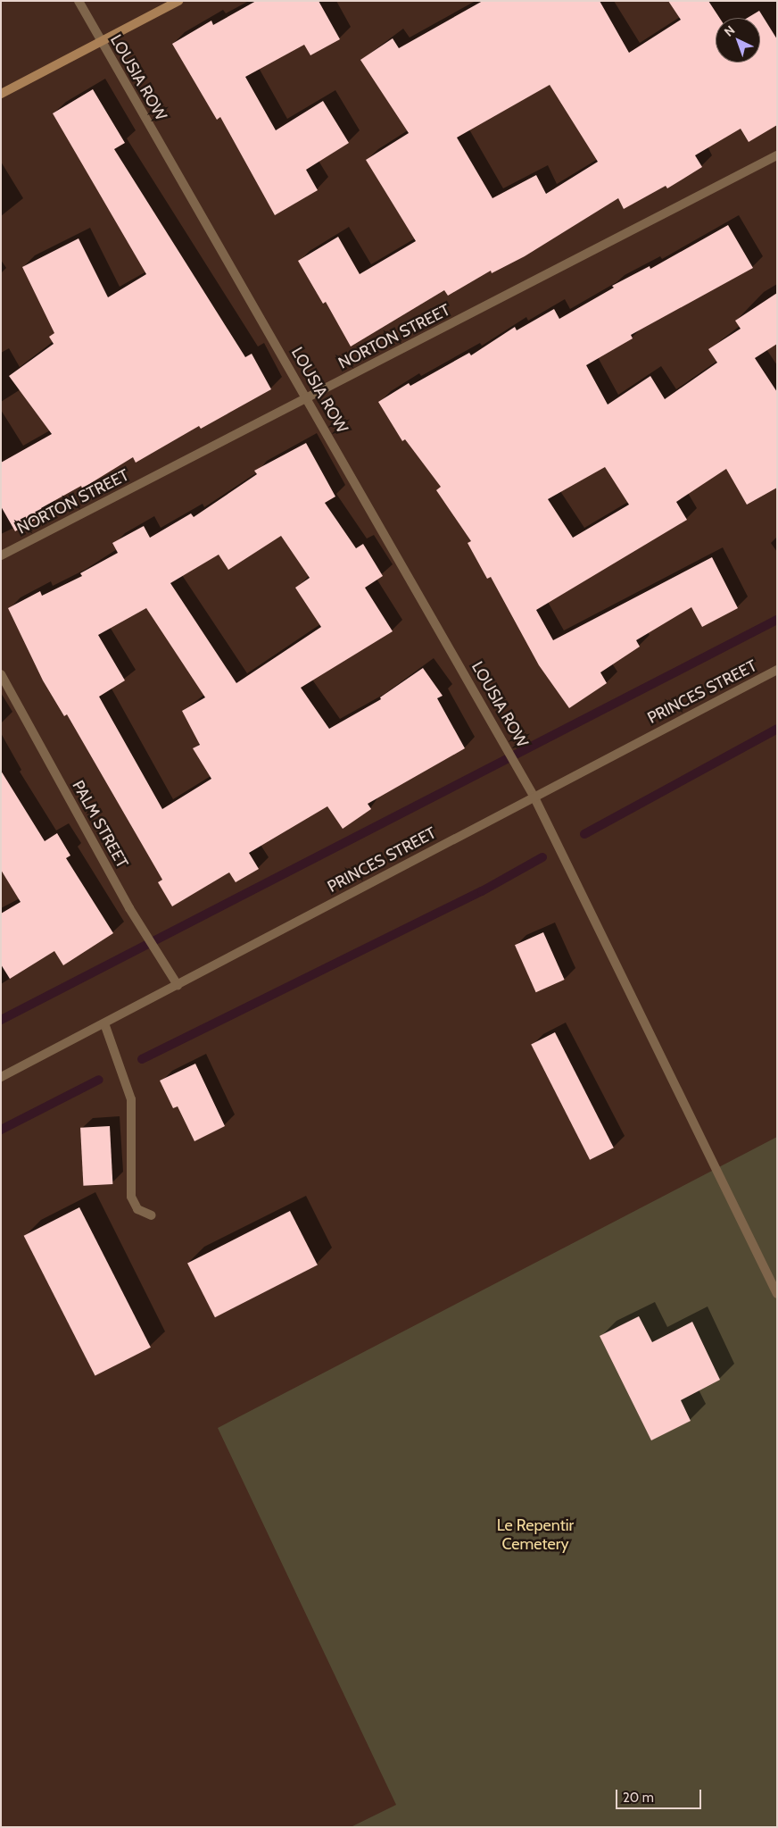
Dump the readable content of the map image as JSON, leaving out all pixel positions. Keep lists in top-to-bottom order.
{
  "streets": {
    "street": [
      "LOUSIA ROW",
      "NORTON STREET",
      "PRINCES STREET",
      "PALM STREET"
    ]
  },
  "crossings": [
    ["LOUSIA ROW", "NORTON STREET"],
    ["LOUSIA ROW", "PRINCES STREET"],
    ["PRINCES STREET", "PALM STREET"]
  ],
  "parks": ["Le Repentir Cemetery"],
  "scale_bar": "20 m",
  "north": "top left"
}
